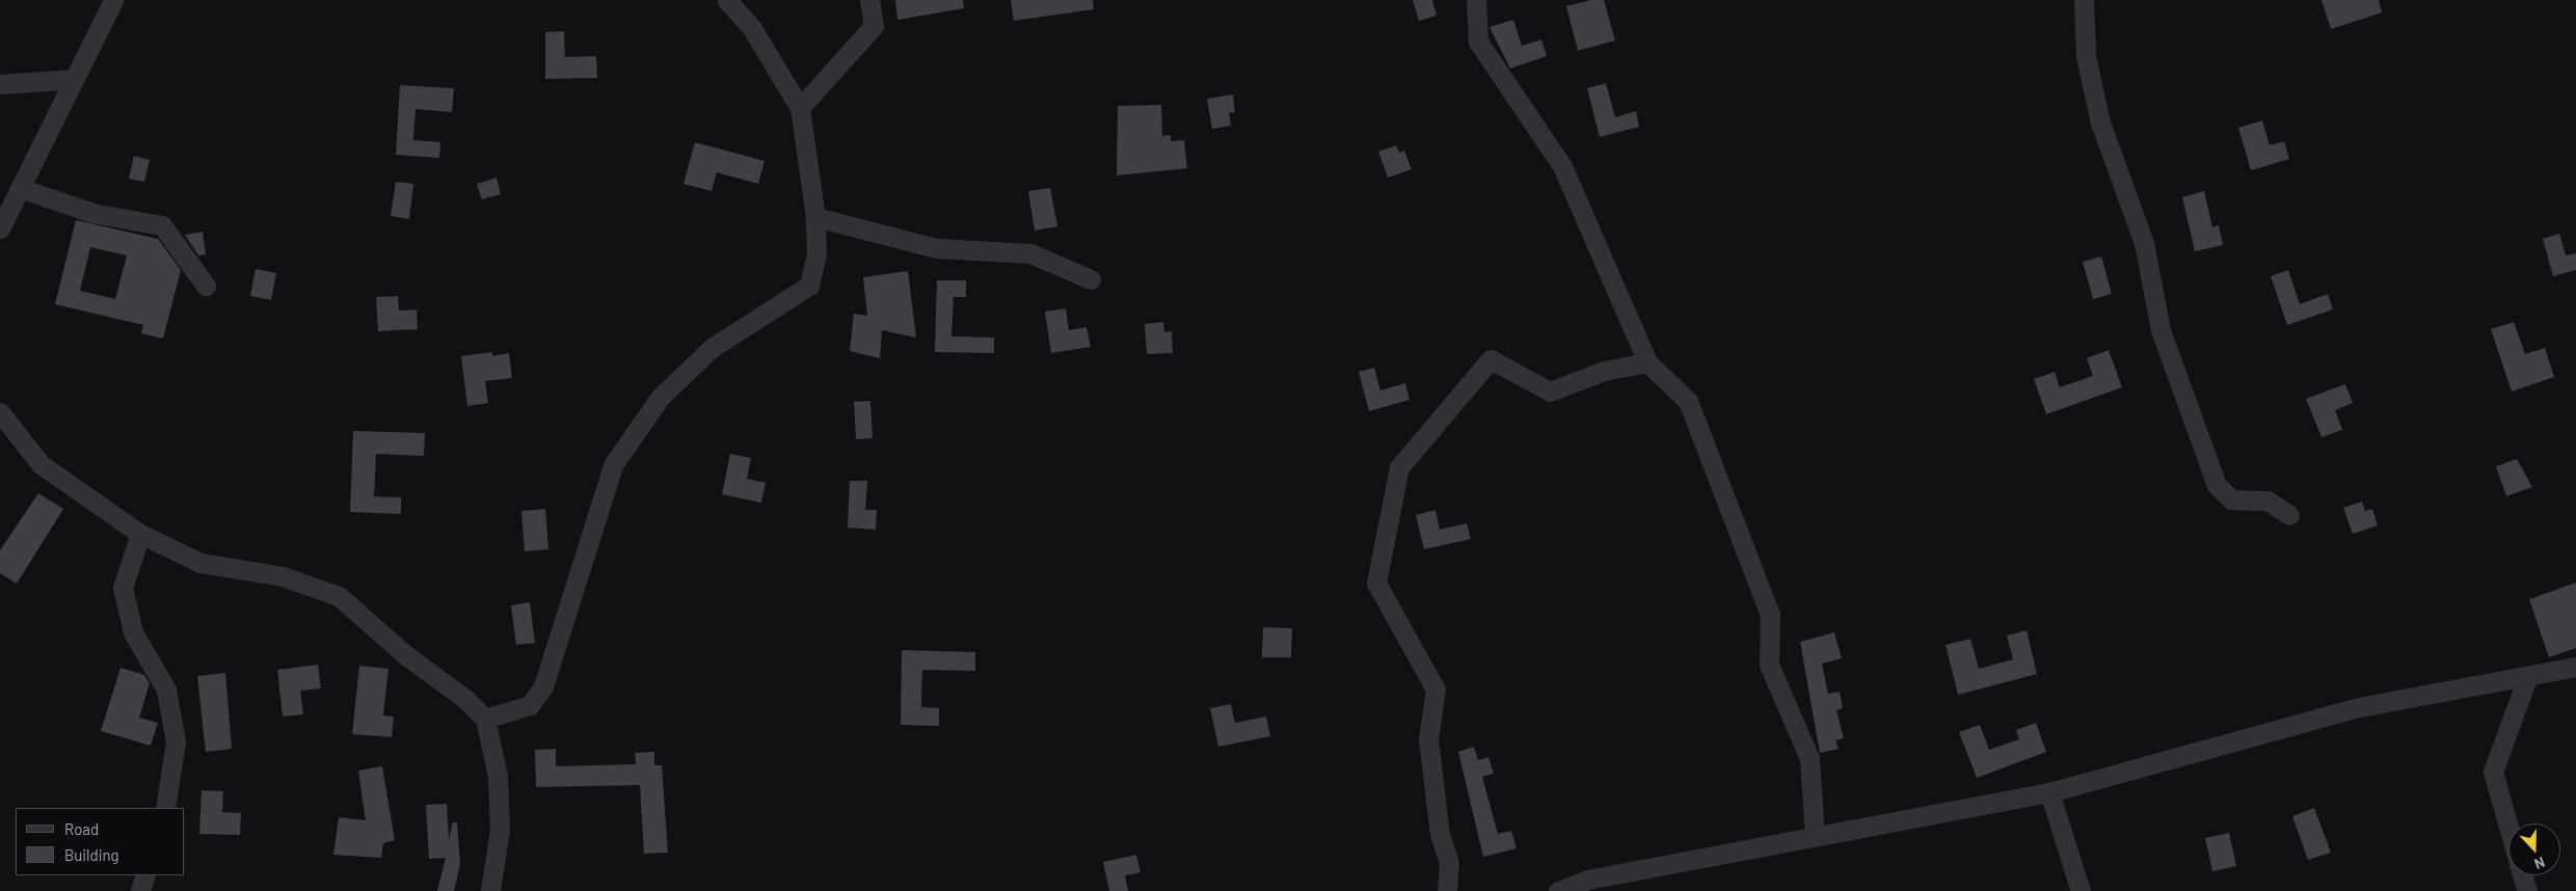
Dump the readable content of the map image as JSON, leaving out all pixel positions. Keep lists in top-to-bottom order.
{
  "legend": ["Road", "Building"],
  "north": "bottom"
}
